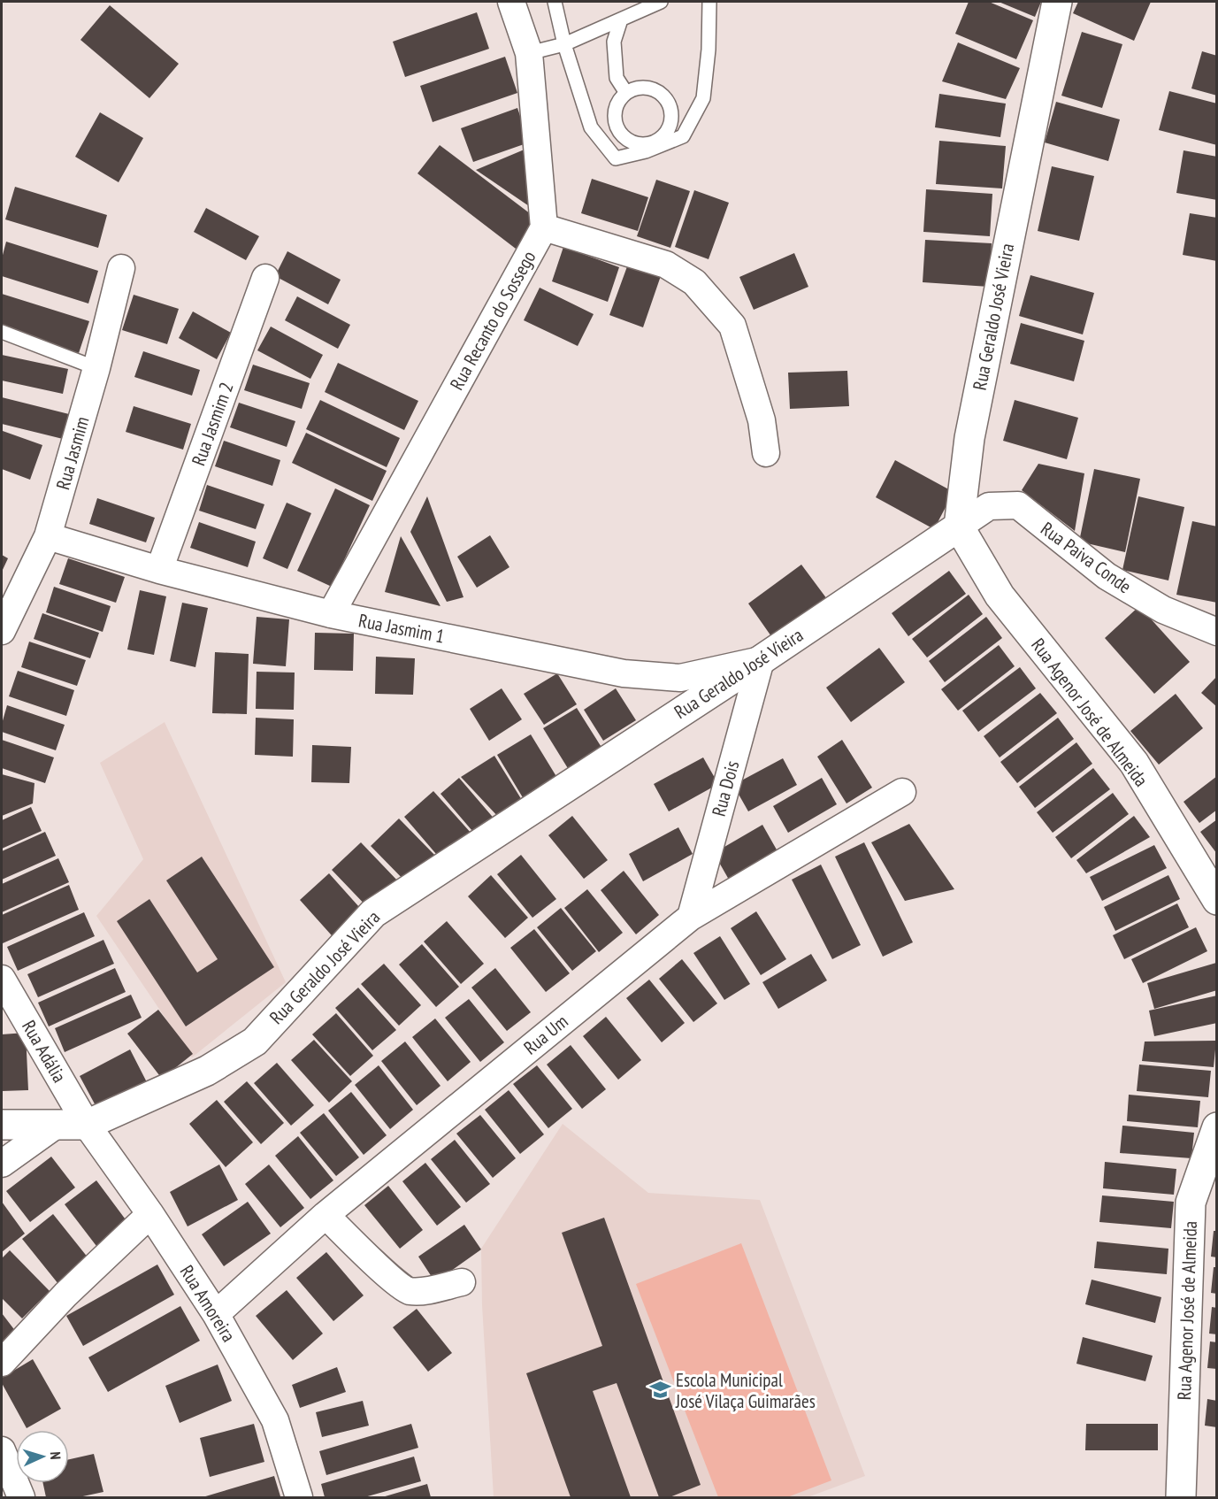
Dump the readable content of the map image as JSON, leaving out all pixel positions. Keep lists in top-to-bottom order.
{
  "streets": {
    "street": [
      "Rua Geraldo José Vieira",
      "Rua Recanto do Sossego",
      "Rua Jasmim 2",
      "Rua Jasmim",
      "Rua Paiva Conde",
      "Rua Jasmim 1",
      "Rua Agenor José de Almeida",
      "Rua Dois",
      "Rua Um",
      "Rua Adália",
      "Rua Amoreira"
    ]
  },
  "crossings": [
    ["Rua Geraldo José Vieira", "Rua Paiva Conde"],
    ["Rua Geraldo José Vieira", "Rua Jasmim 1"],
    ["Rua Geraldo José Vieira", "Rua Agenor José de Almeida"],
    ["Rua Geraldo José Vieira", "Rua Dois"],
    ["Rua Geraldo José Vieira", "Rua Adália"],
    ["Rua Geraldo José Vieira", "Rua Amoreira"],
    ["Rua Recanto do Sossego", "Rua Jasmim 1"],
    ["Rua Jasmim 2", "Rua Jasmim 1"],
    ["Rua Jasmim", "Rua Jasmim 1"],
    ["Rua Paiva Conde", "Rua Agenor José de Almeida"],
    ["Rua Jasmim 1", "Rua Dois"],
    ["Rua Dois", "Rua Um"],
    ["Rua Um", "Rua Amoreira"],
    ["Rua Adália", "Rua Amoreira"]
  ],
  "places": {
    "school or university": ["Escola Municipal José Vilaça Guimarães"]
  },
  "north": "right"
}
